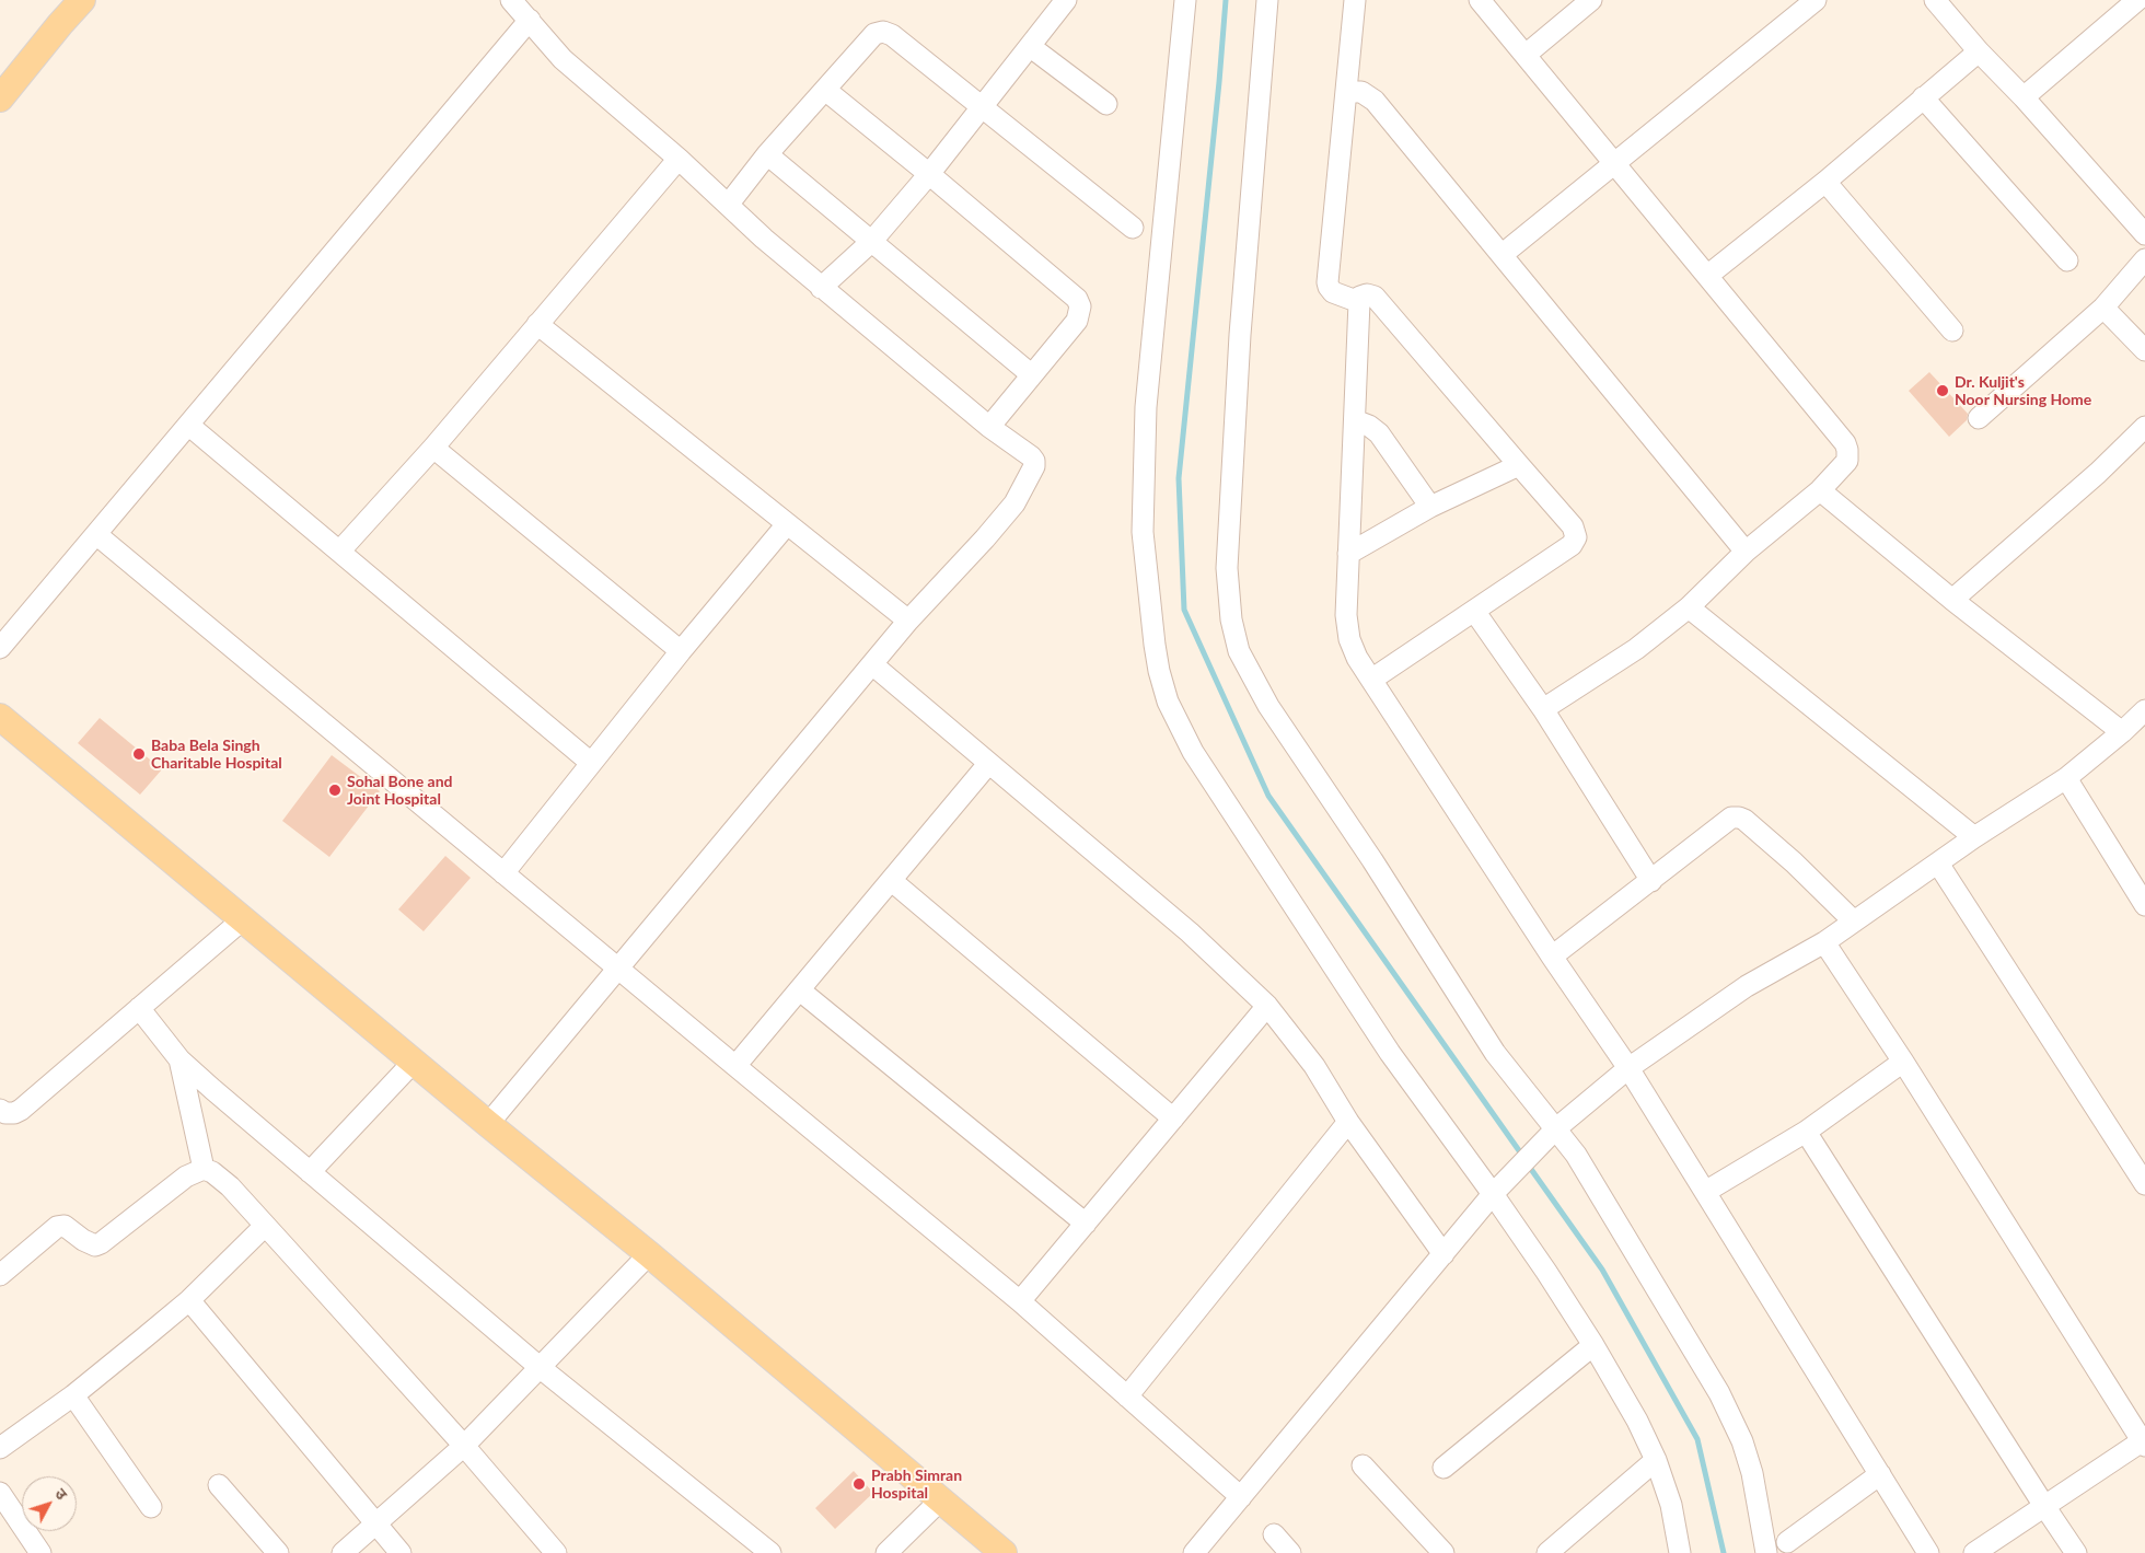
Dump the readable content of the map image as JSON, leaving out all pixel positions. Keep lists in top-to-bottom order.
{
  "places": [
    "Dr. Kuljit's Noor Nursing Home",
    "Baba Bela Singh Charitable Hospital",
    "Sohal Bone and Joint Hospital",
    "Prabh Simran Hospital"
  ],
  "north": "top right"
}
